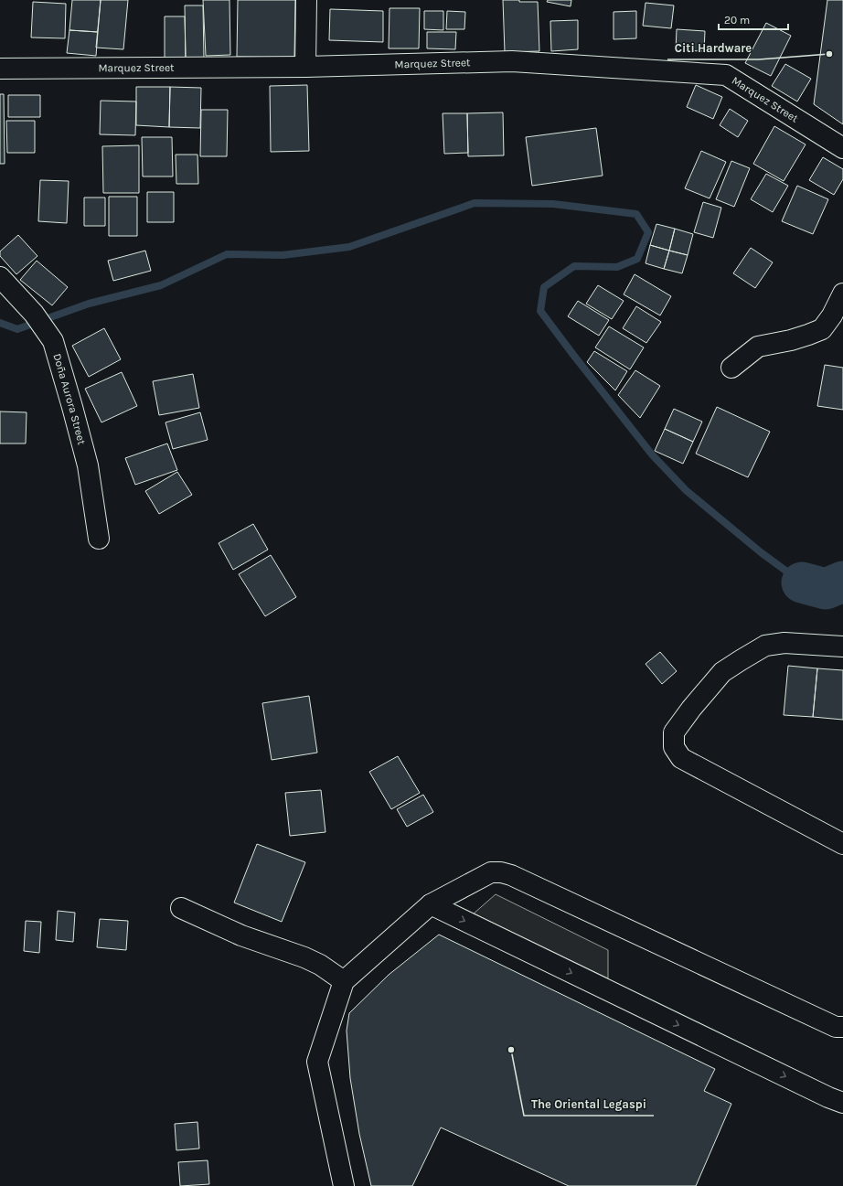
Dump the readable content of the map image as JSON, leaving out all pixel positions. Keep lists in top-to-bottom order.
{
  "streets": {
    "street": ["Marquez Street", "Doña Aurora Street"]
  },
  "places": ["Citi Hardware", "The Oriental Legaspi"],
  "scale_bar": "20 m"
}
